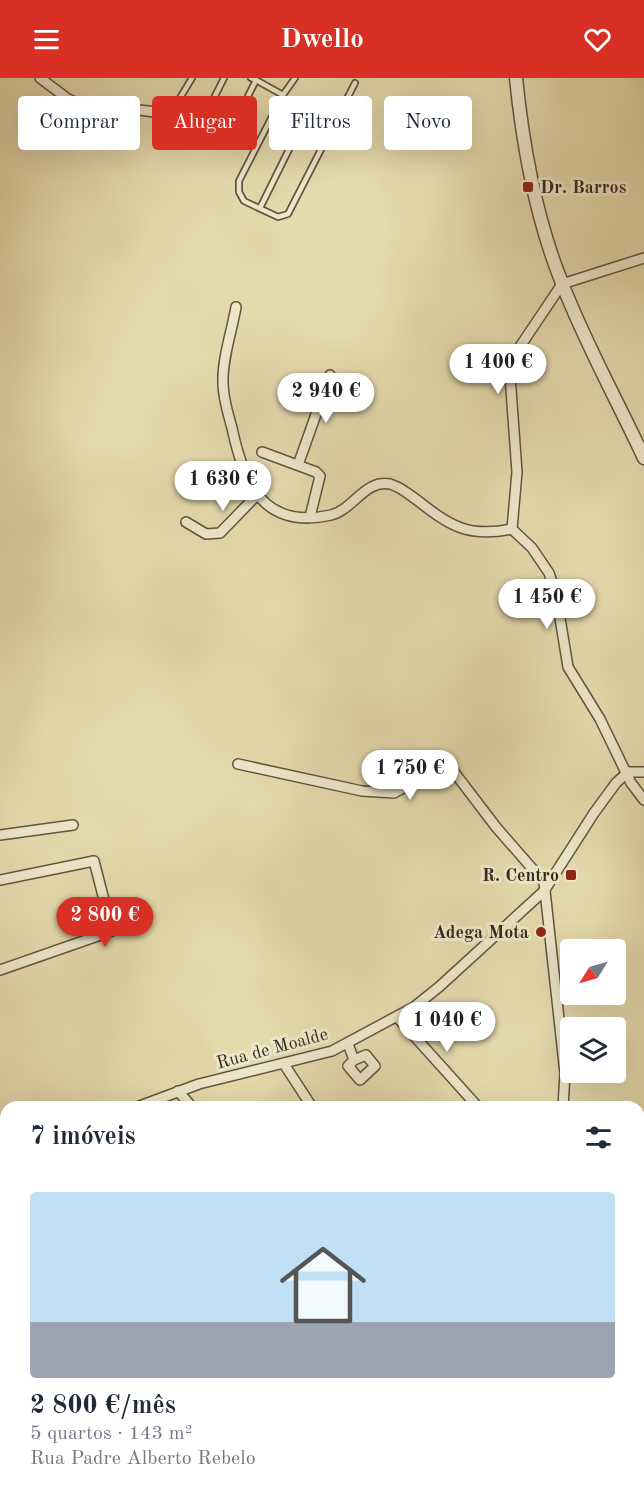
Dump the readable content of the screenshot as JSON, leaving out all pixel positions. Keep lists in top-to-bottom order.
{
  "streets": {
    "street": ["Rua de Moalde"]
  },
  "places": {
    "transit": ["Dr. Barros", "R. Centro"],
    "other": ["Adega Mota"]
  },
  "north": "bottom left",
  "page": {
    "header": "Dwello",
    "chip": [
      "Comprar",
      "Alugar",
      "Filtros",
      "Novo"
    ],
    "price": [
      "1 400 €",
      "2 940 €",
      "1 630 €",
      "1 450 €",
      "1 750 €",
      "2 800 €",
      "1 040 €"
    ],
    "heading": "7 imóveis",
    "list": [
      {
        "name": "2 800 €/mês",
        "note": "5 quartos · 143 m² · Rua Padre Alberto Rebelo"
      }
    ]
  }
}
